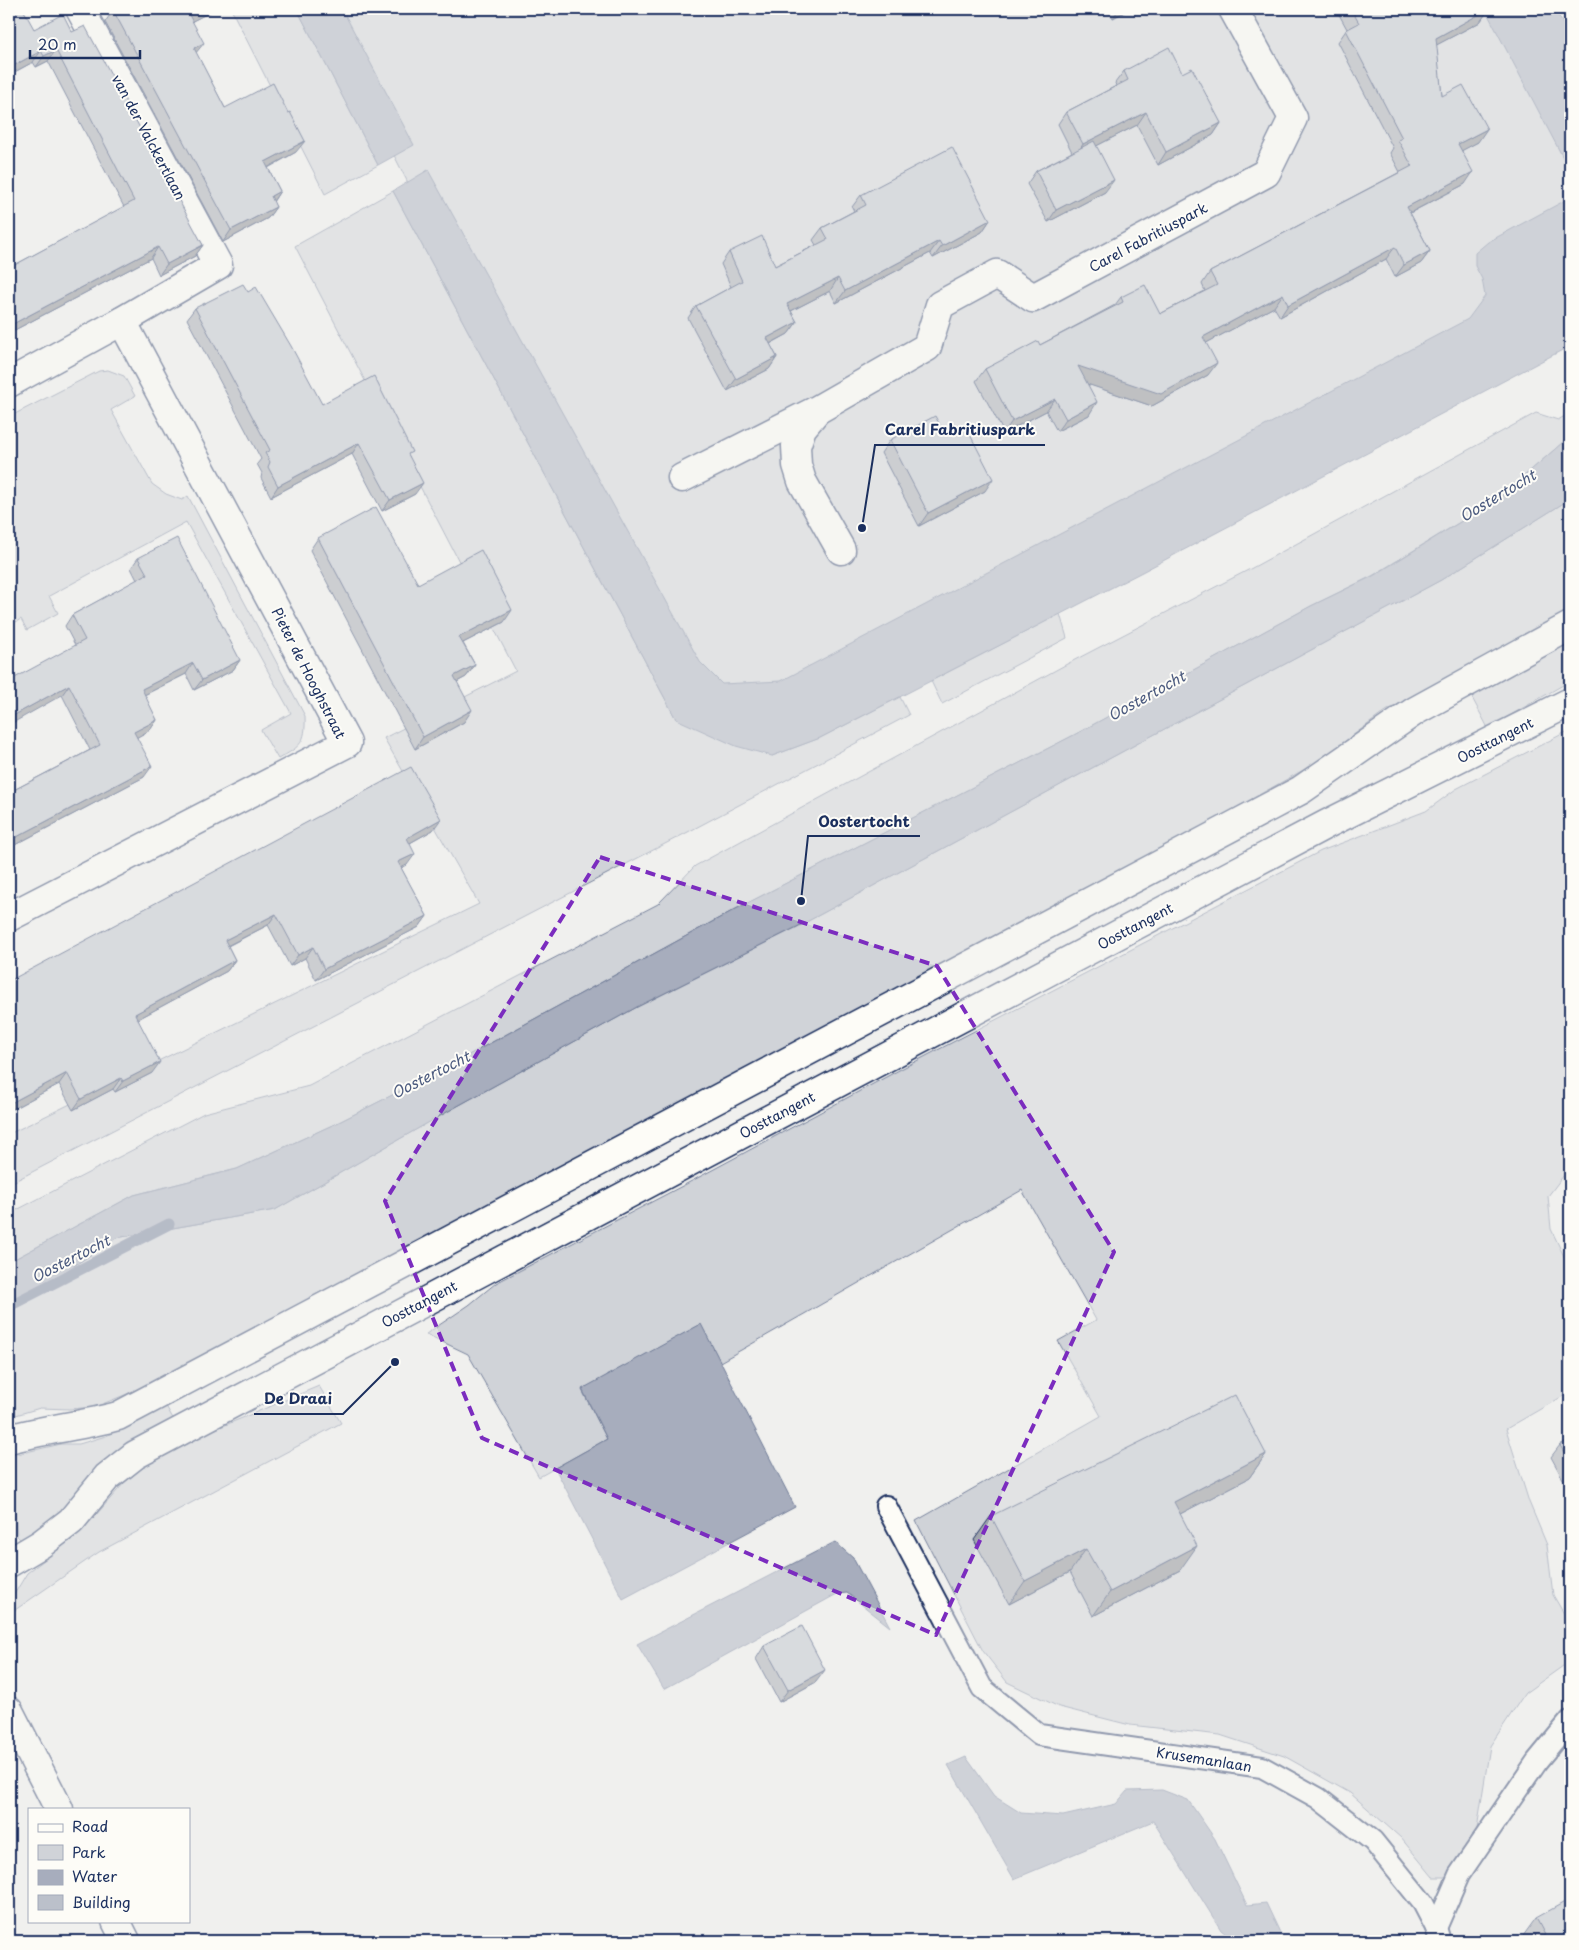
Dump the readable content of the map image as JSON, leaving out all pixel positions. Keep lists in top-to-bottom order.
{
  "streets": {
    "main road": [
      "van der Valckertlaan",
      "Carel Fabritiuspark",
      "Pieter de Hooghstraat",
      "Oosttangent"
    ],
    "lane": ["Krusemanlaan"]
  },
  "crossings": [
    ["van der Valckertlaan", "Pieter de Hooghstraat"]
  ],
  "water": ["Oostertocht"],
  "places": ["Carel Fabritiuspark", "Oostertocht", "De Draai"],
  "legend": [
    "Road",
    "Park",
    "Water",
    "Building"
  ],
  "scale_bar": "20 m"
}
